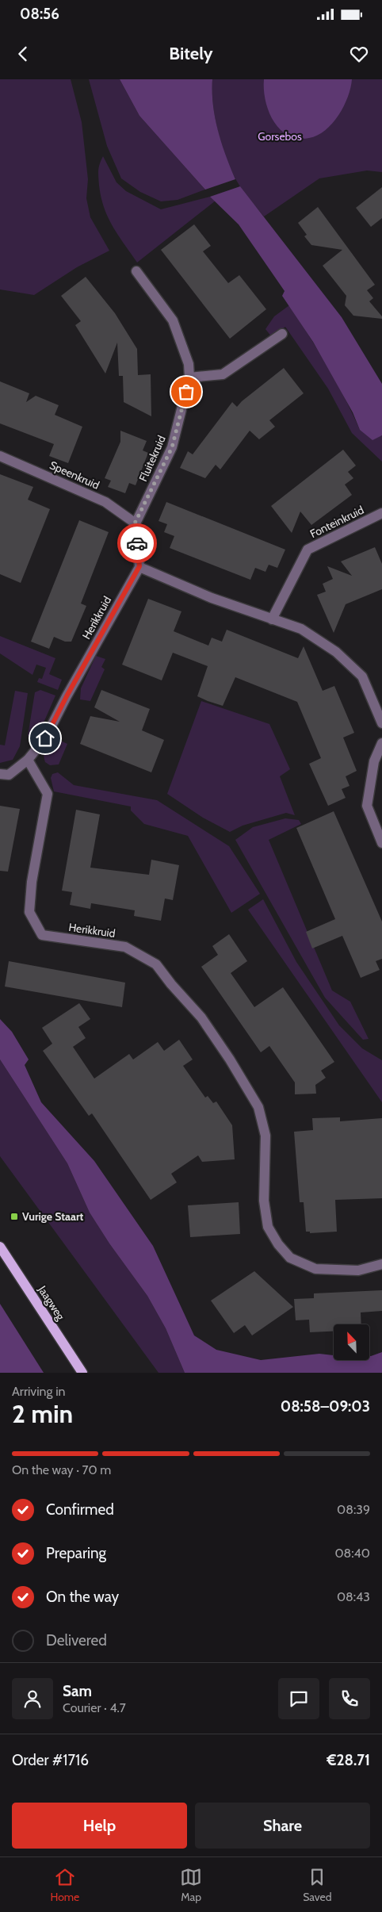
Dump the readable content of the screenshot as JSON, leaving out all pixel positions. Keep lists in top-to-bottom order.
{
  "streets": {
    "main road": ["Jaagweg"],
    "street": [
      "Fluitekruid",
      "Speenkruid",
      "Fonteinkruid",
      "Herikkruid"
    ]
  },
  "crossings": [
    ["Fluitekruid", "Speenkruid"]
  ],
  "parks": ["Gorsebos"],
  "places": {
    "transit": ["Vurige Staart"]
  },
  "north": "top left",
  "page": {
    "status": "08:56",
    "header": "Bitely",
    "heading": ["2 min", "Arriving in", "08:58–09:03"],
    "panel": [
      "Sam",
      "Courier · 4.7",
      "Order #1716",
      "€28.71"
    ],
    "bar": "On the way · 70 m",
    "list": [
      ["Confirmed", "08:39"],
      ["Preparing", "08:40"],
      ["On the way", "08:43"],
      "Delivered"
    ],
    "buttons": ["Help", "Share"],
    "tabs": ["Home", "Map", "Saved"]
  }
}
